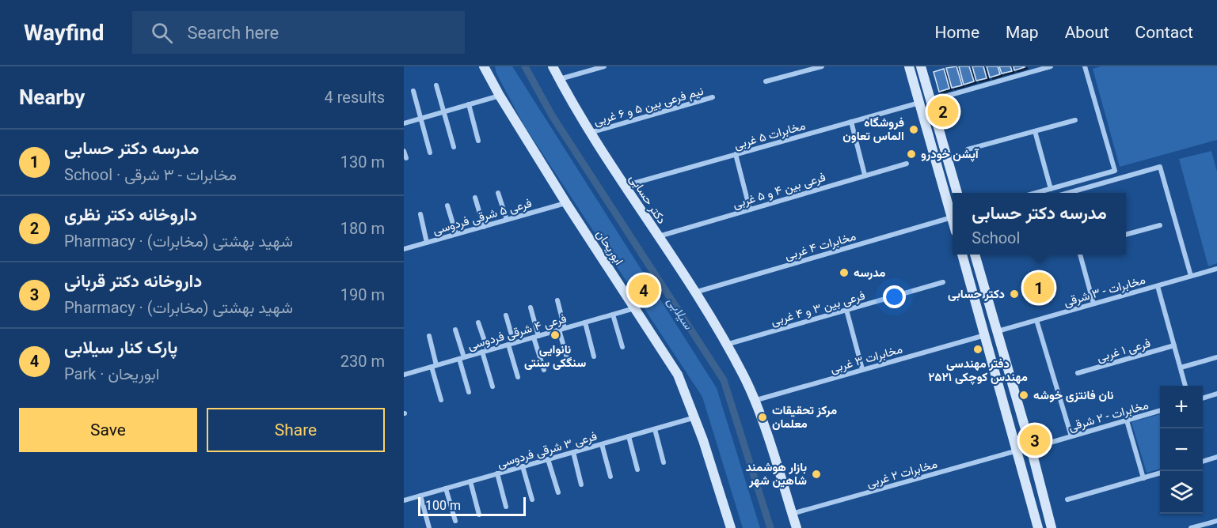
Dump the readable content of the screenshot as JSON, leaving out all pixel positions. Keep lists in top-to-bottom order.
{
  "streets": {
    "main road": ["دکتر حسابی", "ابوریحان"],
    "street": [
      "نیم فرعی بین ۵ و ۶ غربی",
      "مخابرات ۵ غربی",
      "فرعی بین ۴ و ۵ غربی",
      "فرعی ۵ شرقی فردوسی",
      "مخابرات ۴ غربی",
      "مخابرات - ۳ شرقی",
      "فرعی بین ۳ و ۴ غربی",
      "فرعی ۴ شرقی فردوسی",
      "فرعی ۱ غربی",
      "مخابرات ۳ غربی",
      "مخابرات - ۲ شرقی",
      "فرعی ۳ شرقی فردوسی",
      "مخابرات ۲ غربی"
    ]
  },
  "crossings": [
    ["نیم فرعی بین ۵ و ۶ غربی", "دکتر حسابی"],
    ["مخابرات ۵ غربی", "دکتر حسابی"],
    ["فرعی بین ۴ و ۵ غربی", "دکتر حسابی"],
    ["دکتر حسابی", "مخابرات ۴ غربی"],
    ["دکتر حسابی", "فرعی بین ۳ و ۴ غربی"],
    ["دکتر حسابی", "مخابرات ۳ غربی"],
    ["دکتر حسابی", "مخابرات ۲ غربی"],
    ["فرعی ۵ شرقی فردوسی", "ابوریحان"],
    ["ابوریحان", "فرعی ۴ شرقی فردوسی"],
    ["ابوریحان", "فرعی ۳ شرقی فردوسی"]
  ],
  "water": ["سیلابی"],
  "places": [
    "فروشگاه الماس تعاون",
    "آپشن خودرو",
    "مدرسه",
    "دکتر حسابی",
    "نانوایی سنگکی سنتی",
    "دفتر مهندسی ۲۵۲۱ مهندس کوچکی",
    "نان فانتزی خوشه",
    "مرکز تحقیقات معلمان",
    "بازار هوشمند شاهین شهر"
  ],
  "scale_bar": "100 m",
  "page": {
    "header": "Wayfind",
    "search": "Search here",
    "nav": [
      "Home",
      "Map",
      "About",
      "Contact"
    ],
    "heading": ["Nearby", "4 results"],
    "pins": [
      "2",
      "1",
      "4",
      "3"
    ],
    "list": [
      {
        "mark": "1",
        "name": "مدرسه دکتر حسابی",
        "note": "School · مخابرات - ۳ شرقی",
        "value": "130 m"
      },
      {
        "mark": "2",
        "name": "داروخانه دکتر نظری",
        "note": "Pharmacy · شهید بهشتی (مخابرات)",
        "value": "180 m"
      },
      {
        "mark": "3",
        "name": "داروخانه دکتر قربانی",
        "note": "Pharmacy · شهید بهشتی (مخابرات)",
        "value": "190 m"
      },
      {
        "mark": "4",
        "name": "پارک کنار سیلابی",
        "note": "Park · ابوریحان",
        "value": "230 m"
      }
    ],
    "popup": ["مدرسه دکتر حسابی", "School"],
    "map_buttons": ["+", "−"],
    "buttons": ["Save", "Share"],
    "scale": "100 m"
  }
}
